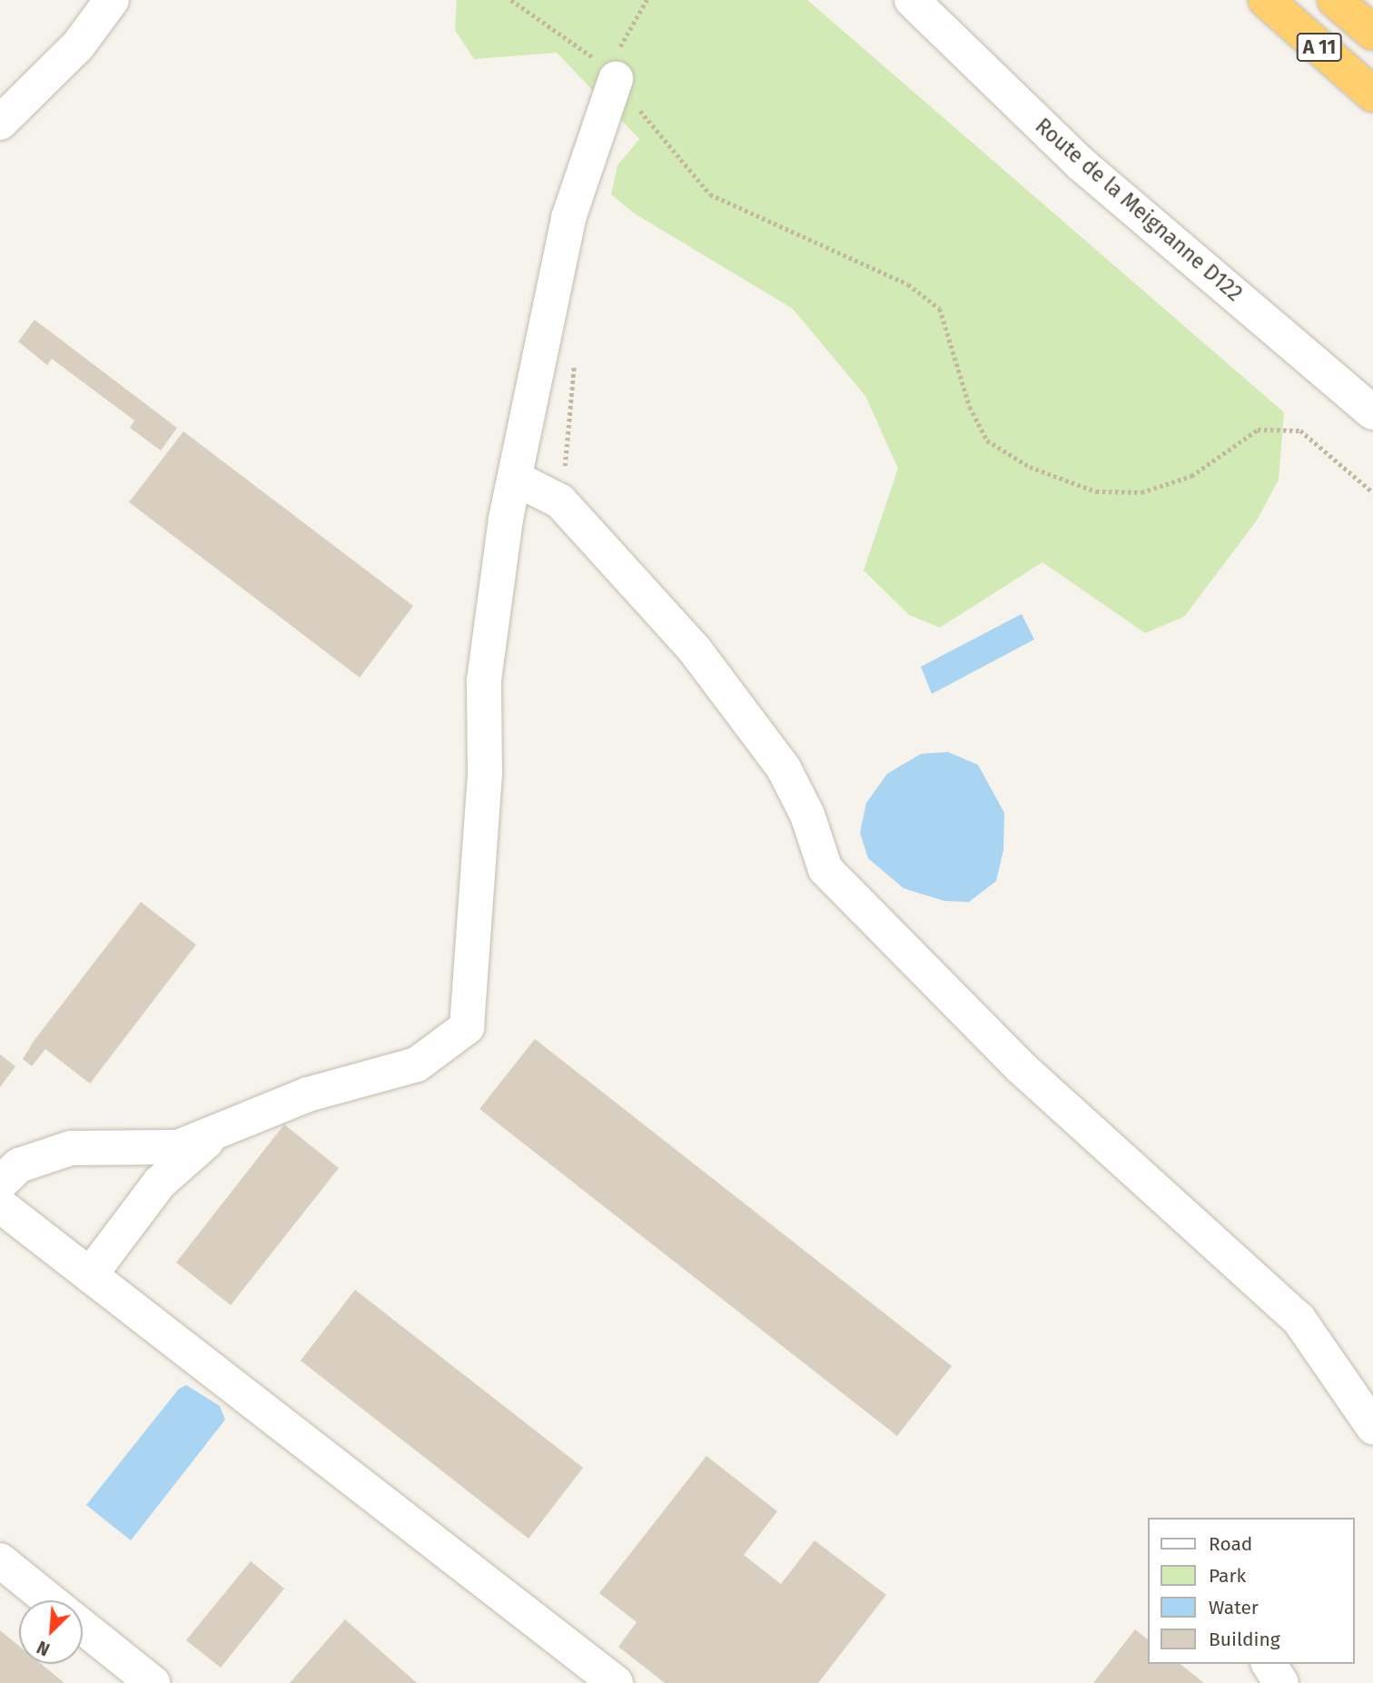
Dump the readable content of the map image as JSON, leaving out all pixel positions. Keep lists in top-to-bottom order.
{
  "streets": {
    "highway": ["A 11"],
    "street": ["Route de la Meignanne D122"]
  },
  "legend": [
    "Road",
    "Park",
    "Water",
    "Building"
  ],
  "north": "bottom left"
}
